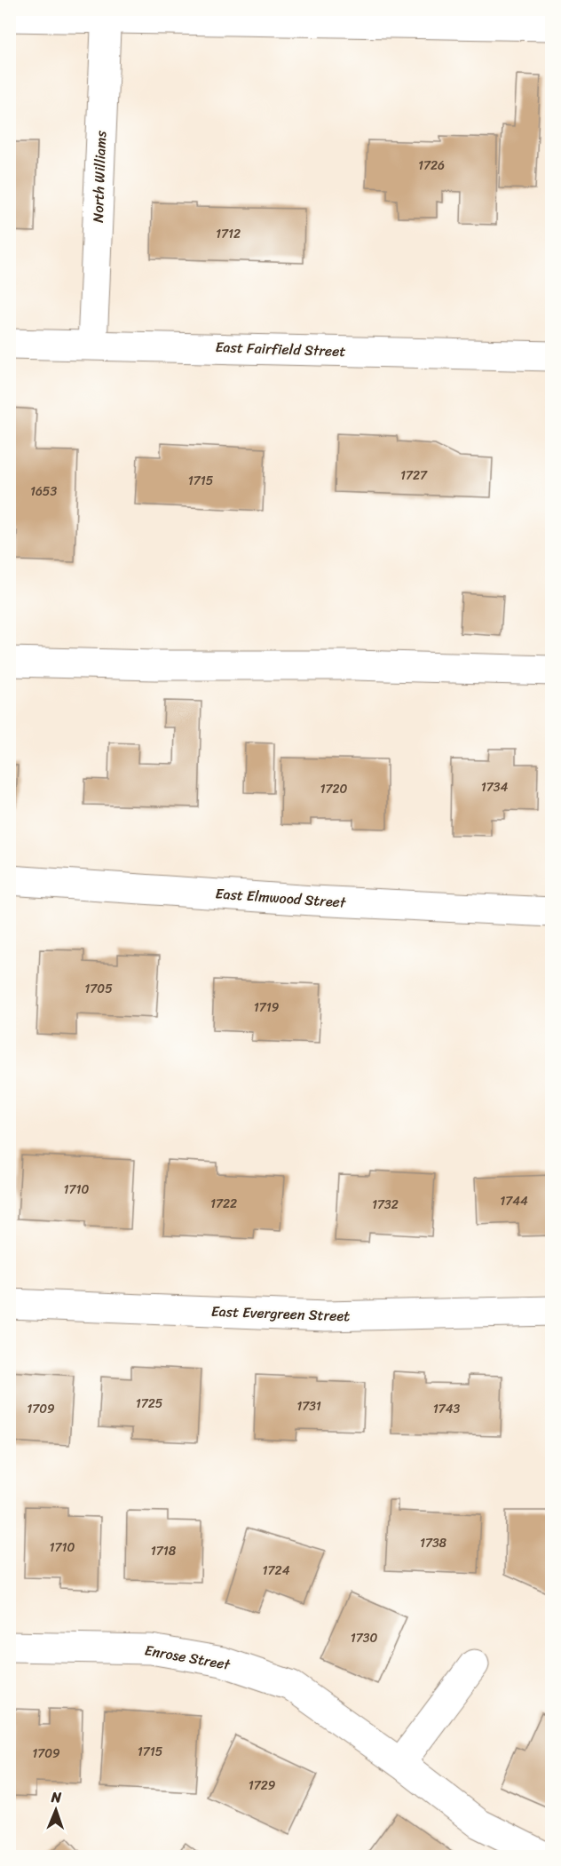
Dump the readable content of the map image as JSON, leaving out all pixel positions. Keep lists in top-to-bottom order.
{
  "streets": {
    "street": [
      "North Williams",
      "East Fairfield Street",
      "East Elmwood Street",
      "East Evergreen Street",
      "Enrose Street"
    ]
  },
  "crossings": [
    ["North Williams", "East Fairfield Street"]
  ],
  "house_numbers": [
    "1726",
    "1712",
    "1727",
    "1715",
    "1653",
    "1734",
    "1720",
    "1705",
    "1719",
    "1710",
    "1744",
    "1722",
    "1732",
    "1725",
    "1731",
    "1709",
    "1743",
    "1738",
    "1710",
    "1718",
    "1724",
    "1730",
    "1715",
    "1709",
    "1729"
  ],
  "north": "top"
}
